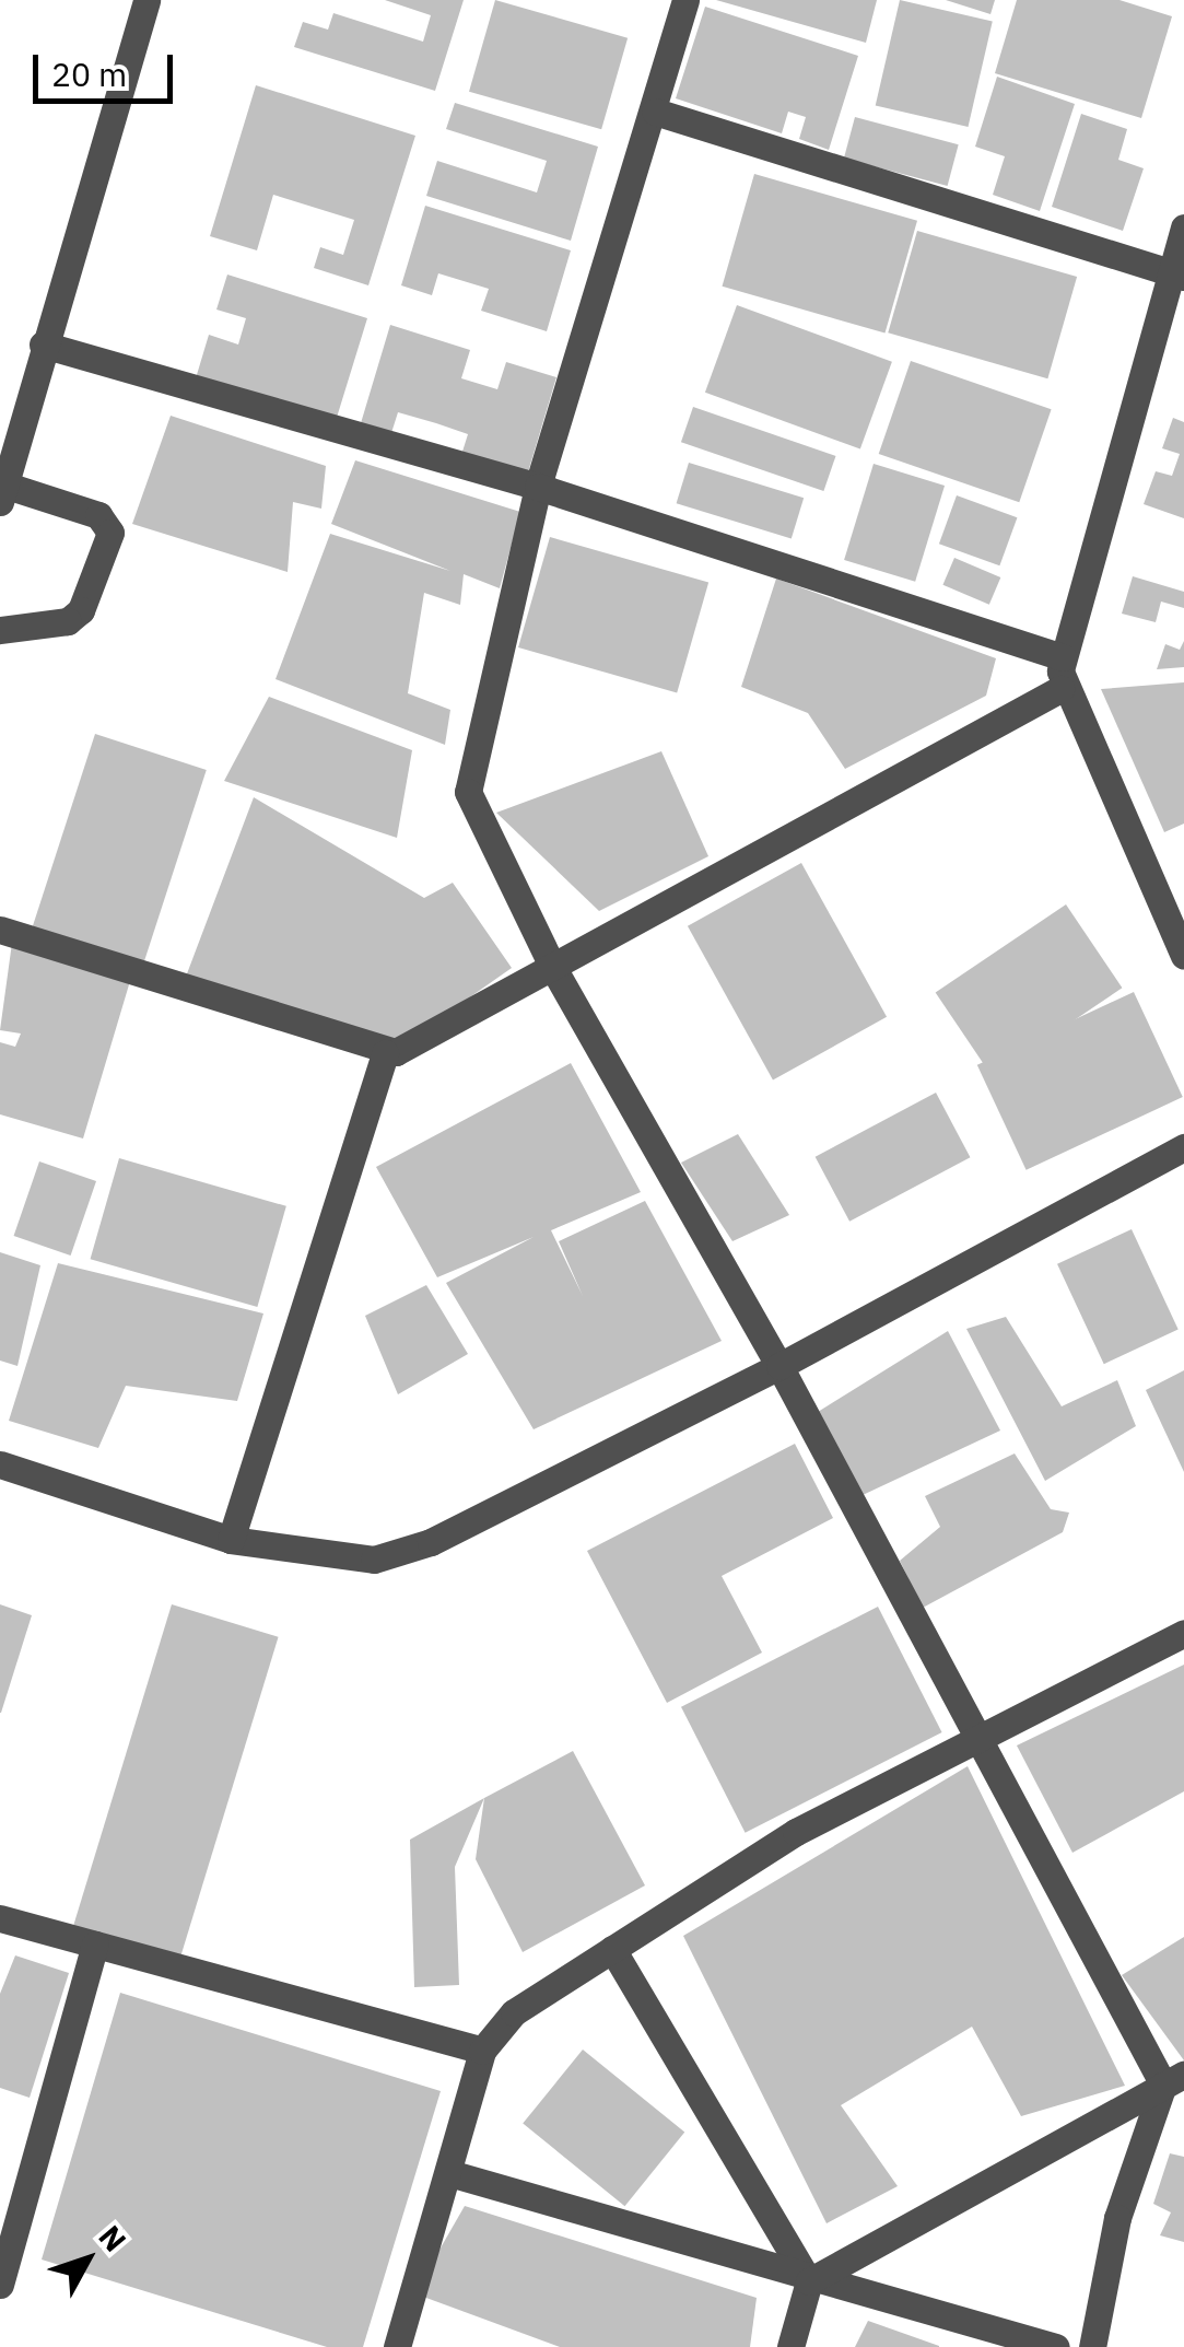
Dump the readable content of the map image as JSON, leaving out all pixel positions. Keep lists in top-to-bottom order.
{
  "scale_bar": "20 m",
  "north": "top right"
}
